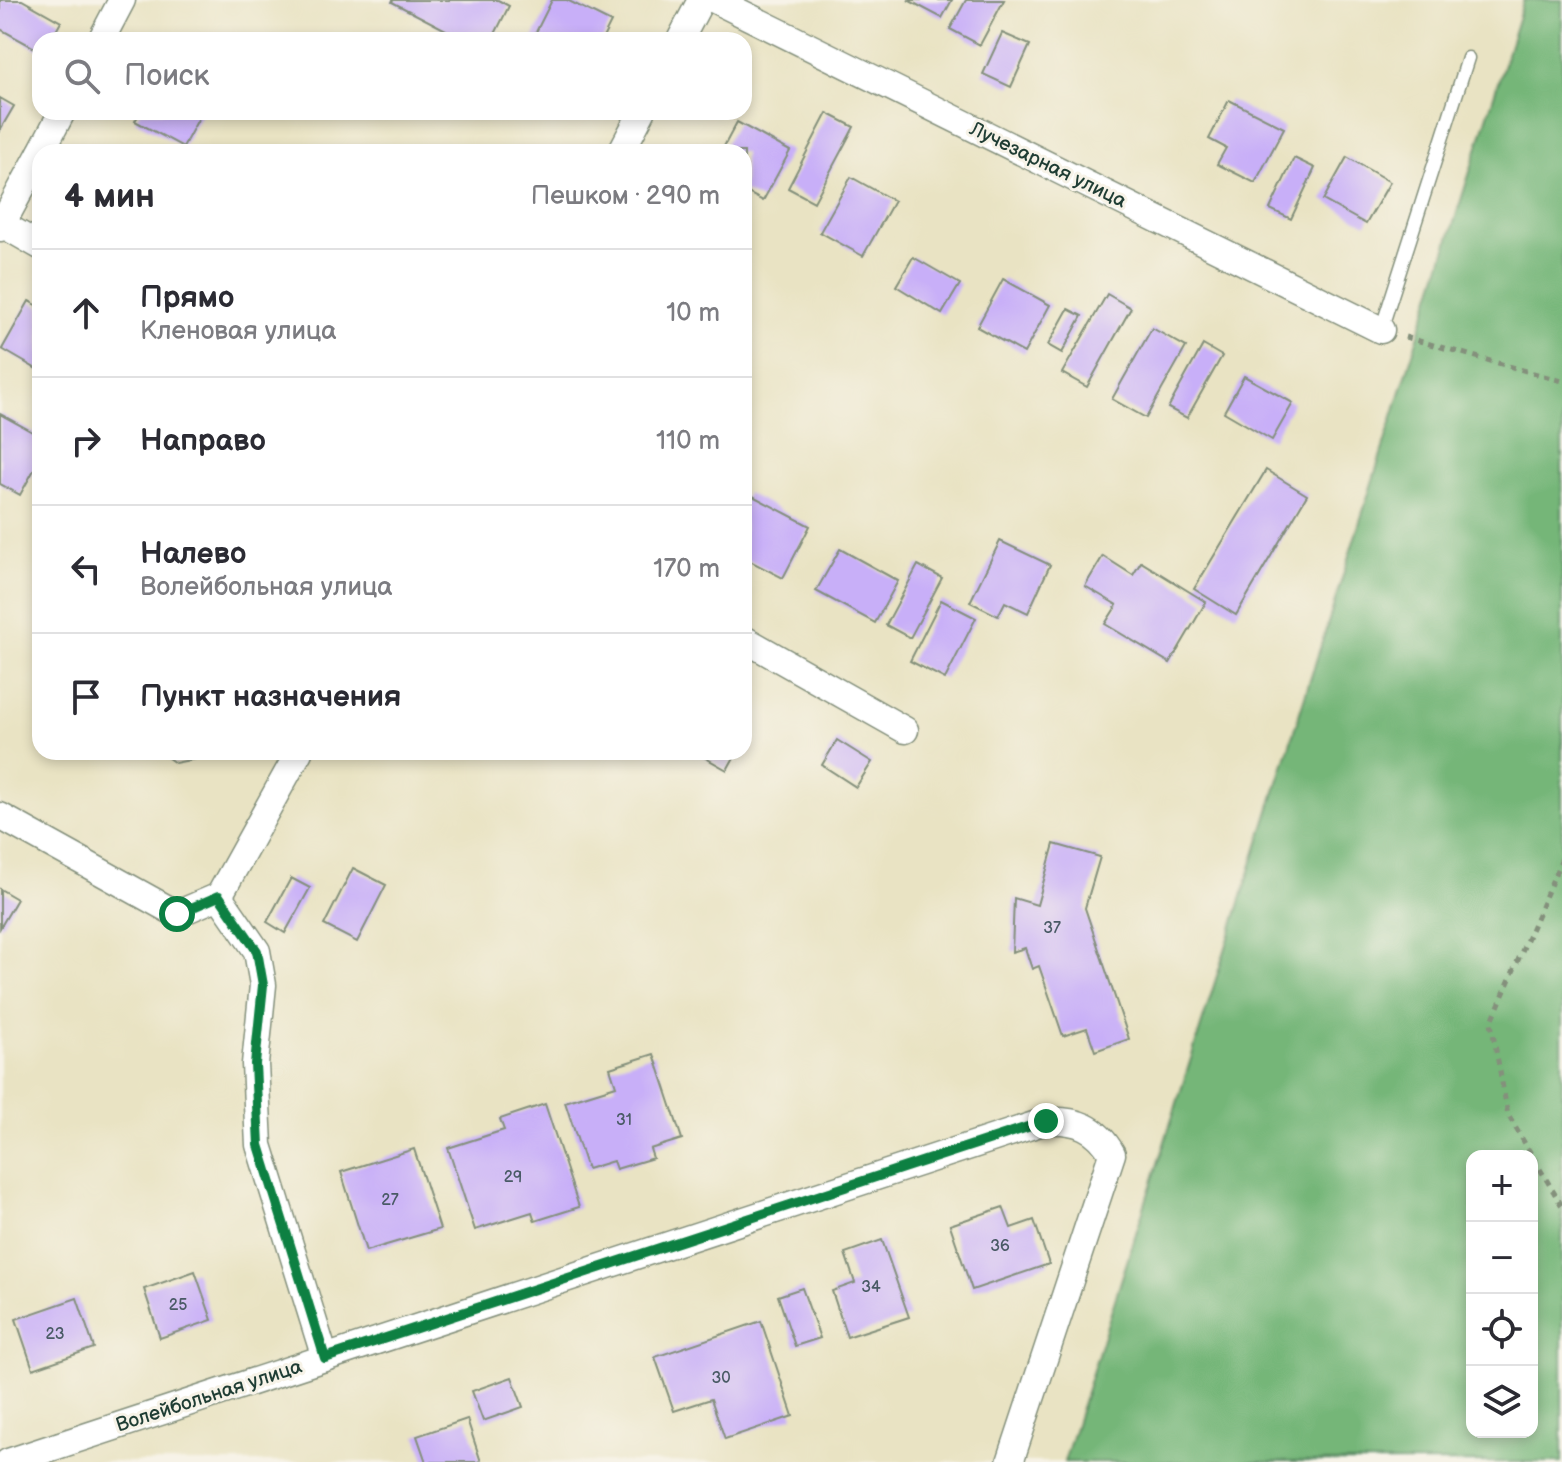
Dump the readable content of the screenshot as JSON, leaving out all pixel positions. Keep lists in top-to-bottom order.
{
  "streets": {
    "street": ["Лучезарная улица", "Волейбольная улица"]
  },
  "house_numbers": [
    "37",
    "31",
    "29",
    "27",
    "36",
    "34",
    "25",
    "23",
    "30"
  ],
  "page": {
    "search": "Поиск",
    "heading": ["4 мин", "Пешком · 290 m"],
    "list": [
      ["Прямо", "Кленовая улица", "10 m"],
      ["Направо", "110 m"],
      ["Налево", "Волейбольная улица", "170 m"],
      "Пункт назначения"
    ],
    "map_buttons": ["+", "−"]
  }
}
